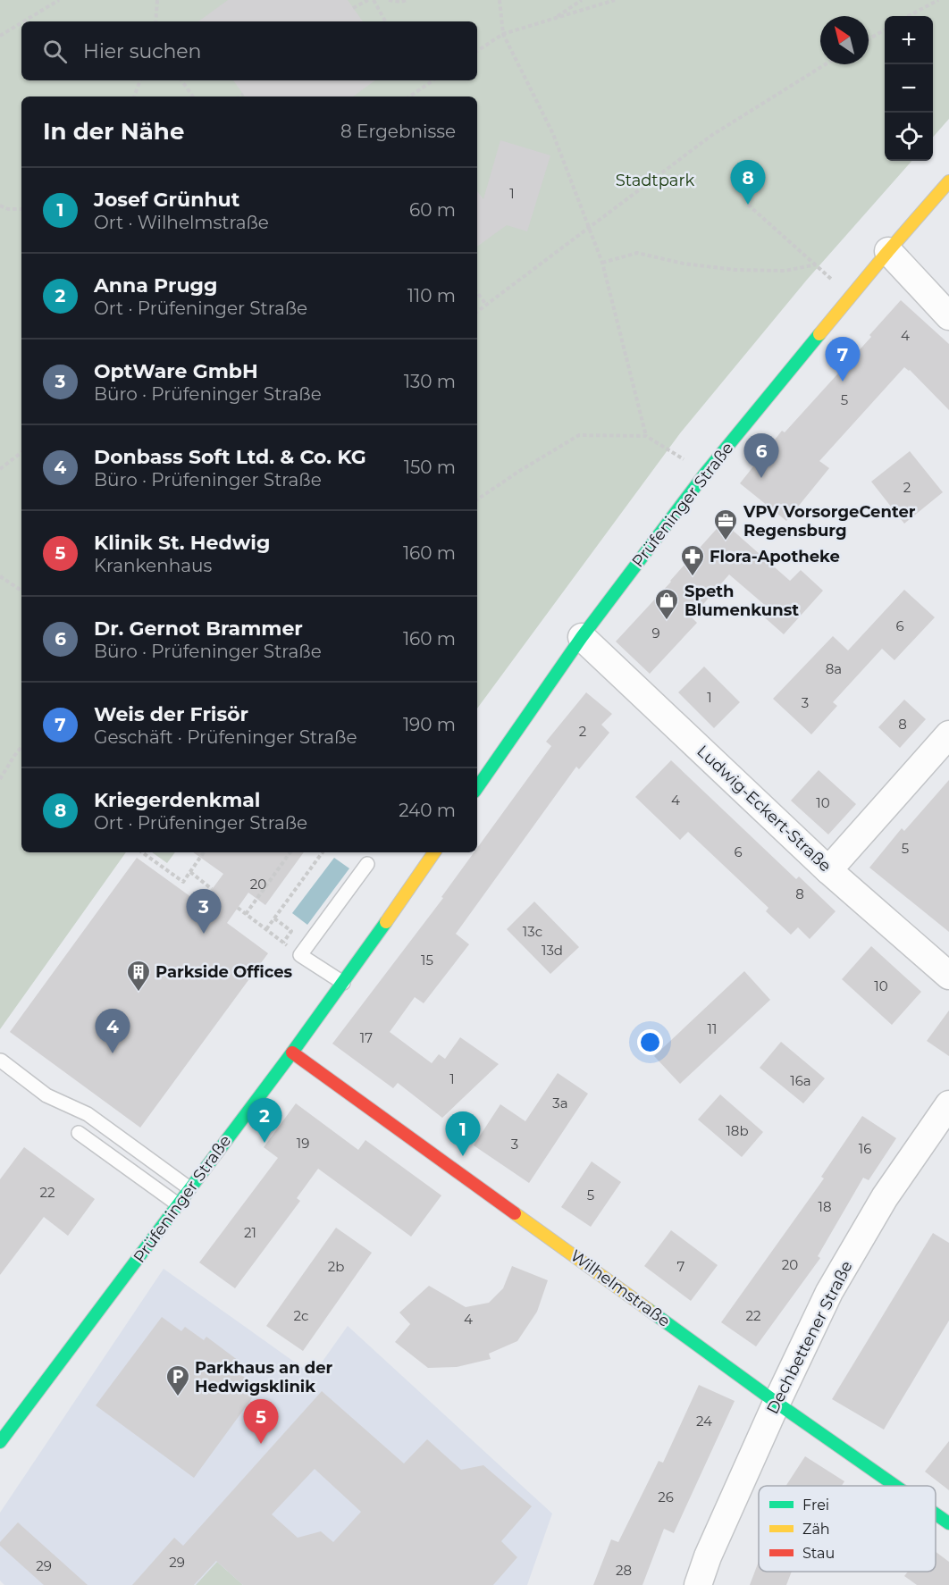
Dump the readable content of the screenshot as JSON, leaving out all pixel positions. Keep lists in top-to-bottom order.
{
  "streets": {
    "street": [
      "Prüfeninger Straße",
      "Ludwig-Eckert-Straße",
      "Wilhelmstraße",
      "Dechbettener Straße"
    ]
  },
  "crossings": [
    ["Prüfeninger Straße", "Ludwig-Eckert-Straße"],
    ["Prüfeninger Straße", "Wilhelmstraße"],
    ["Wilhelmstraße", "Dechbettener Straße"]
  ],
  "parks": ["Stadtpark"],
  "places": {
    "office": ["VPV VorsorgeCenter Regensburg"],
    "pharmacy": ["Flora-Apotheke"],
    "shop": ["Speth Blumenkunst"],
    "building": ["Parkside Offices"],
    "parking": ["Parkhaus an der Hedwigsklinik"]
  },
  "house_numbers": [
    "1",
    "4",
    "5",
    "2",
    "6",
    "9",
    "8a",
    "1",
    "3",
    "8",
    "2",
    "4",
    "10",
    "5",
    "6",
    "20",
    "8",
    "13c",
    "13d",
    "15",
    "10",
    "11",
    "17",
    "1",
    "16a",
    "3a",
    "18b",
    "19",
    "3",
    "16",
    "22",
    "5",
    "18",
    "21",
    "20",
    "2b",
    "7",
    "2c",
    "22",
    "4",
    "24",
    "26",
    "29",
    "29",
    "28"
  ],
  "legend": ["Frei", "Zäh", "Stau"],
  "north": "top left",
  "page": {
    "map_buttons": ["+", "−"],
    "search": "Hier suchen",
    "heading": ["In der Nähe", "8 Ergebnisse"],
    "pins": [
      "8",
      "7",
      "6",
      "3",
      "4",
      "2",
      "1",
      "5"
    ],
    "list": [
      {
        "mark": "1",
        "name": "Josef Grünhut",
        "note": "Ort · Wilhelmstraße",
        "value": "60 m"
      },
      {
        "mark": "2",
        "name": "Anna Prugg",
        "note": "Ort · Prüfeninger Straße",
        "value": "110 m"
      },
      {
        "mark": "3",
        "name": "OptWare GmbH",
        "note": "Büro · Prüfeninger Straße",
        "value": "130 m"
      },
      {
        "mark": "4",
        "name": "Donbass Soft Ltd. & Co. KG",
        "note": "Büro · Prüfeninger Straße",
        "value": "150 m"
      },
      {
        "mark": "5",
        "name": "Klinik St. Hedwig",
        "note": "Krankenhaus",
        "value": "160 m"
      },
      {
        "mark": "6",
        "name": "Dr. Gernot Brammer",
        "note": "Büro · Prüfeninger Straße",
        "value": "160 m"
      },
      {
        "mark": "7",
        "name": "Weis der Frisör",
        "note": "Geschäft · Prüfeninger Straße",
        "value": "190 m"
      },
      {
        "mark": "8",
        "name": "Kriegerdenkmal",
        "note": "Ort · Prüfeninger Straße",
        "value": "240 m"
      }
    ]
  }
}
